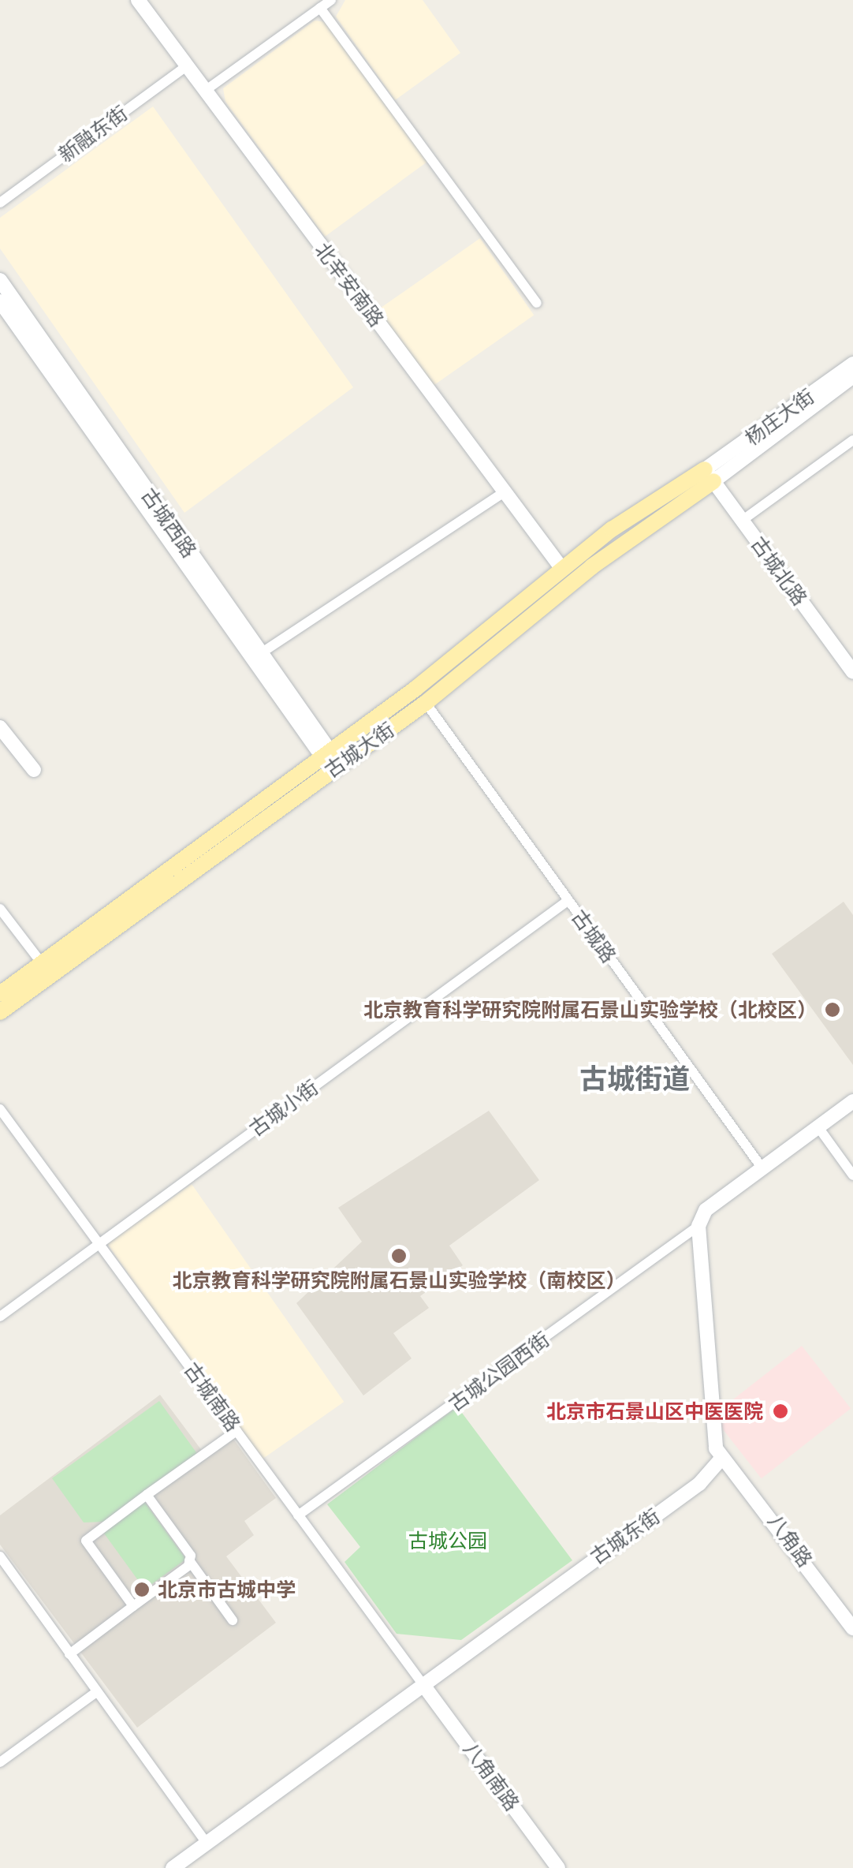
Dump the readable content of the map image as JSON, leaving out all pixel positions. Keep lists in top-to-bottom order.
{
  "streets": {
    "main road": ["古城大街"],
    "street": [
      "新融东街",
      "北辛安南路",
      "杨庄大街",
      "古城西路",
      "古城北路",
      "古城路",
      "古城小街",
      "古城公园西街",
      "古城南路",
      "古城东街",
      "八角路",
      "八角南路"
    ]
  },
  "crossings": [
    ["新融东街", "北辛安南路"],
    ["北辛安南路", "古城大街"],
    ["杨庄大街", "古城北路"],
    ["杨庄大街", "古城大街"],
    ["古城西路", "古城大街"],
    ["古城北路", "古城大街"],
    ["古城大街", "古城路"],
    ["古城路", "古城小街"],
    ["古城小街", "古城南路"],
    ["古城公园西街", "古城南路"],
    ["古城南路", "古城东街"],
    ["古城南路", "八角南路"],
    ["古城东街", "八角路"],
    ["古城东街", "八角南路"]
  ],
  "districts": ["古城街道"],
  "parks": ["古城公园"],
  "places": [
    "北京教育科学研究院附属石景山实验学校（北校区）",
    "北京教育科学研究院附属石景山实验学校（南校区）",
    "北京市石景山区中医医院",
    "北京市古城中学"
  ]
}
